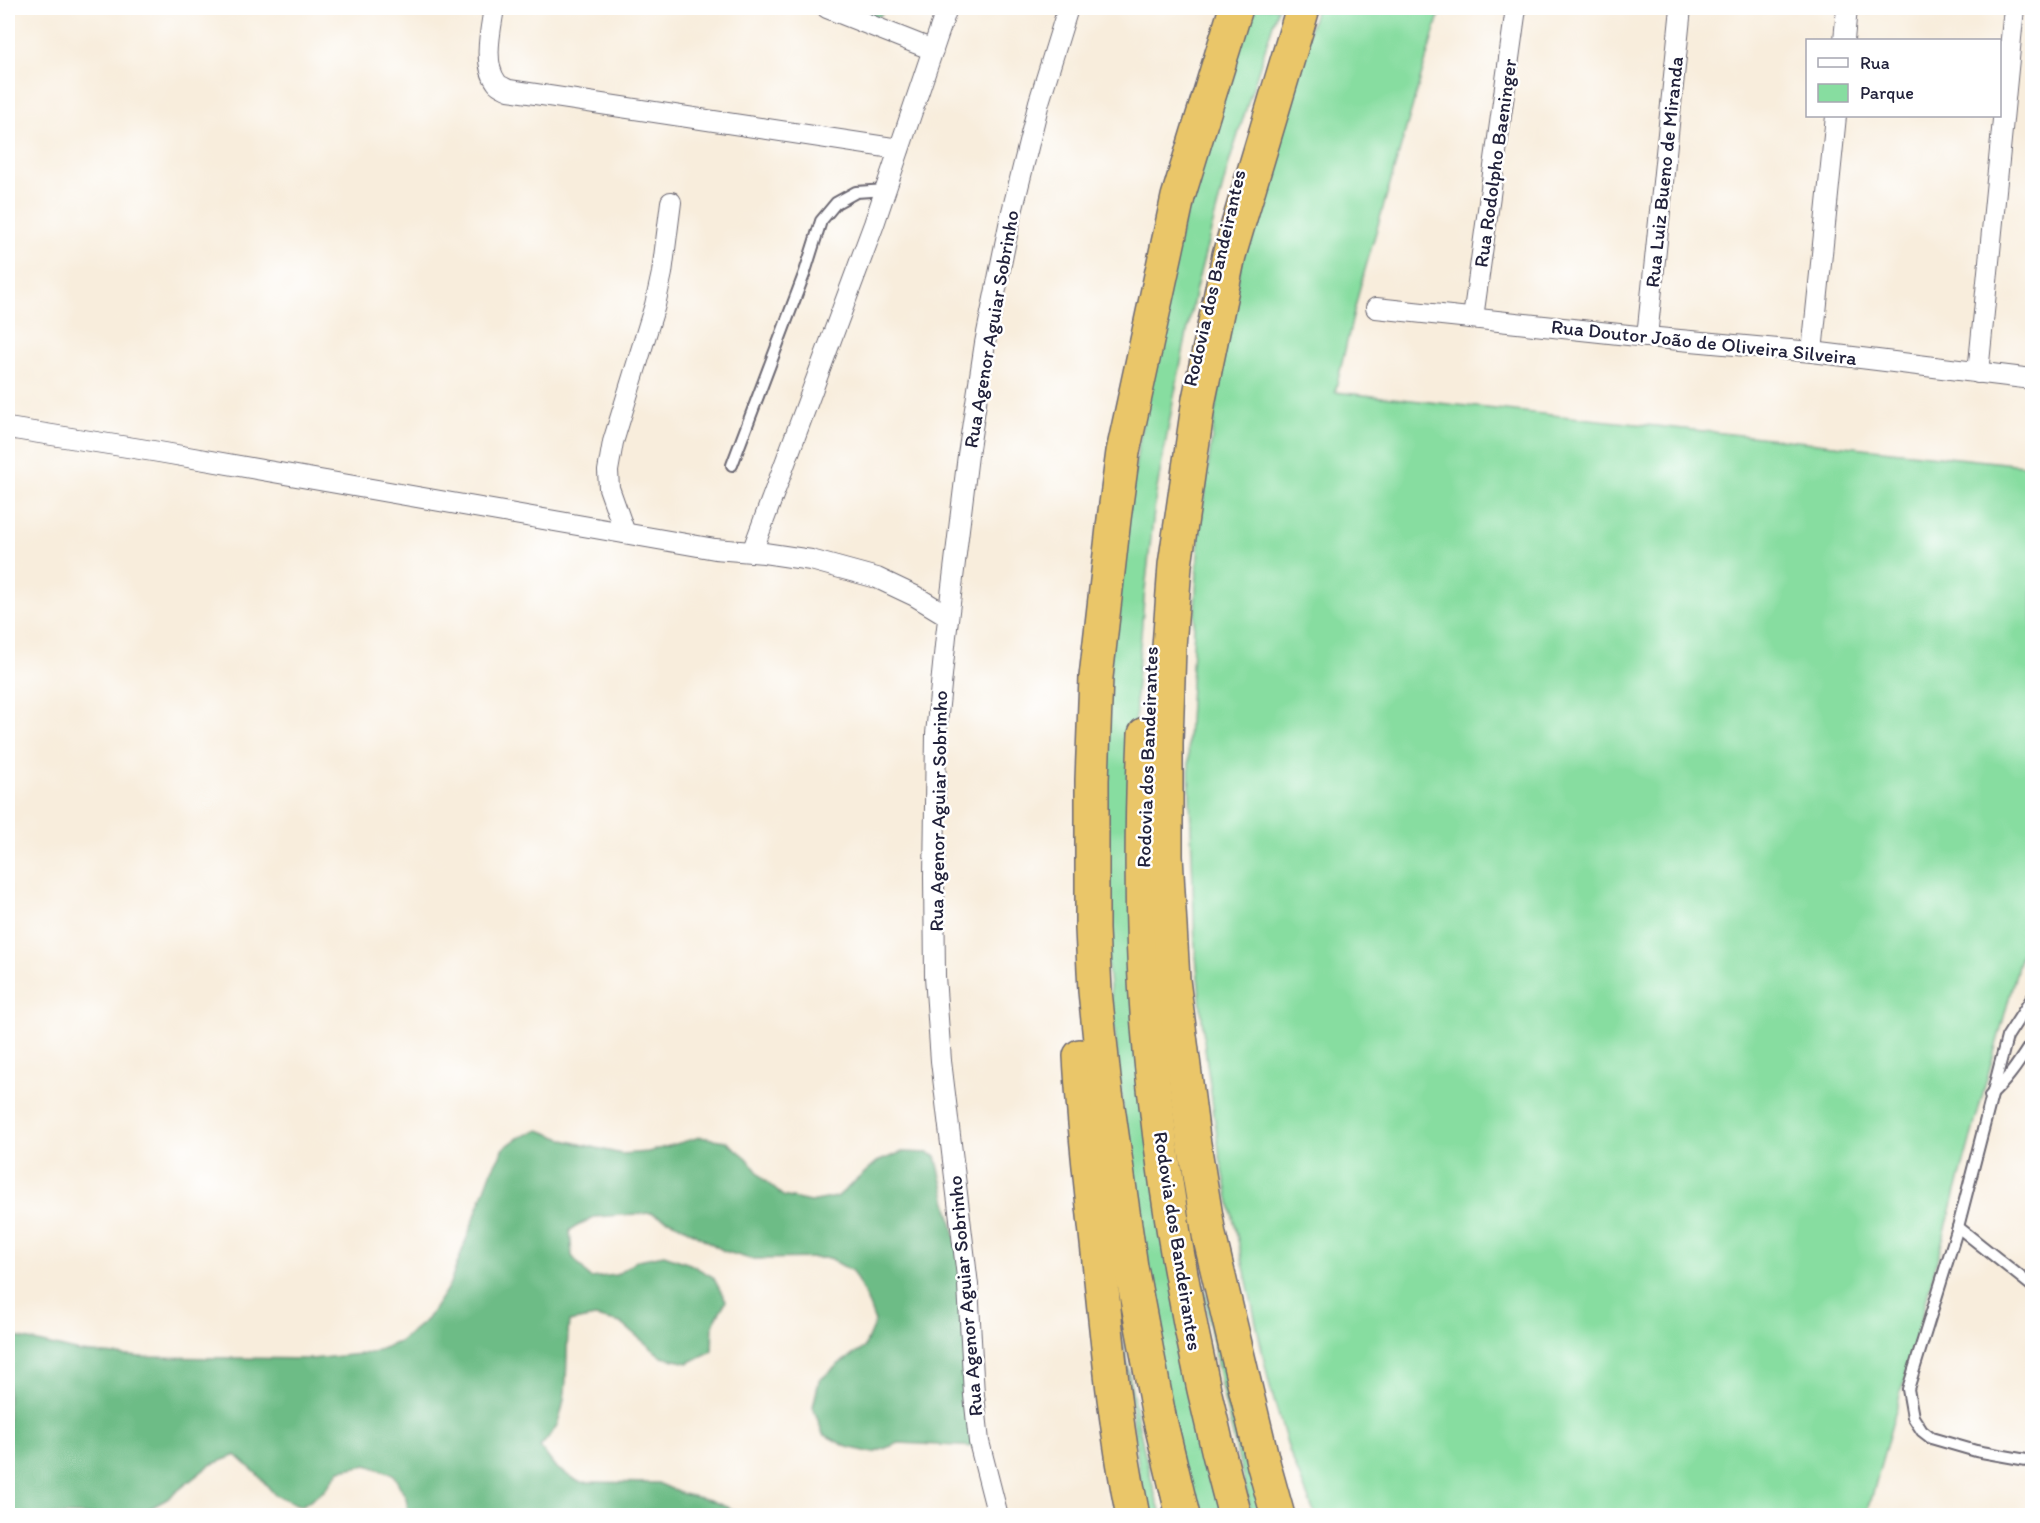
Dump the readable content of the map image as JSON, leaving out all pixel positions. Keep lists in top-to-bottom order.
{
  "streets": {
    "highway": ["Rodovia dos Bandeirantes"],
    "street": [
      "Rua Rodolpho Baeninger",
      "Rua Luiz Bueno de Miranda",
      "Rua Agenor Aguiar Sobrinho",
      "Rua Doutor João de Oliveira Silveira"
    ]
  },
  "crossings": [
    ["Rua Rodolpho Baeninger", "Rua Doutor João de Oliveira Silveira"],
    ["Rua Luiz Bueno de Miranda", "Rua Doutor João de Oliveira Silveira"]
  ],
  "legend": ["Rua", "Parque"]
}
